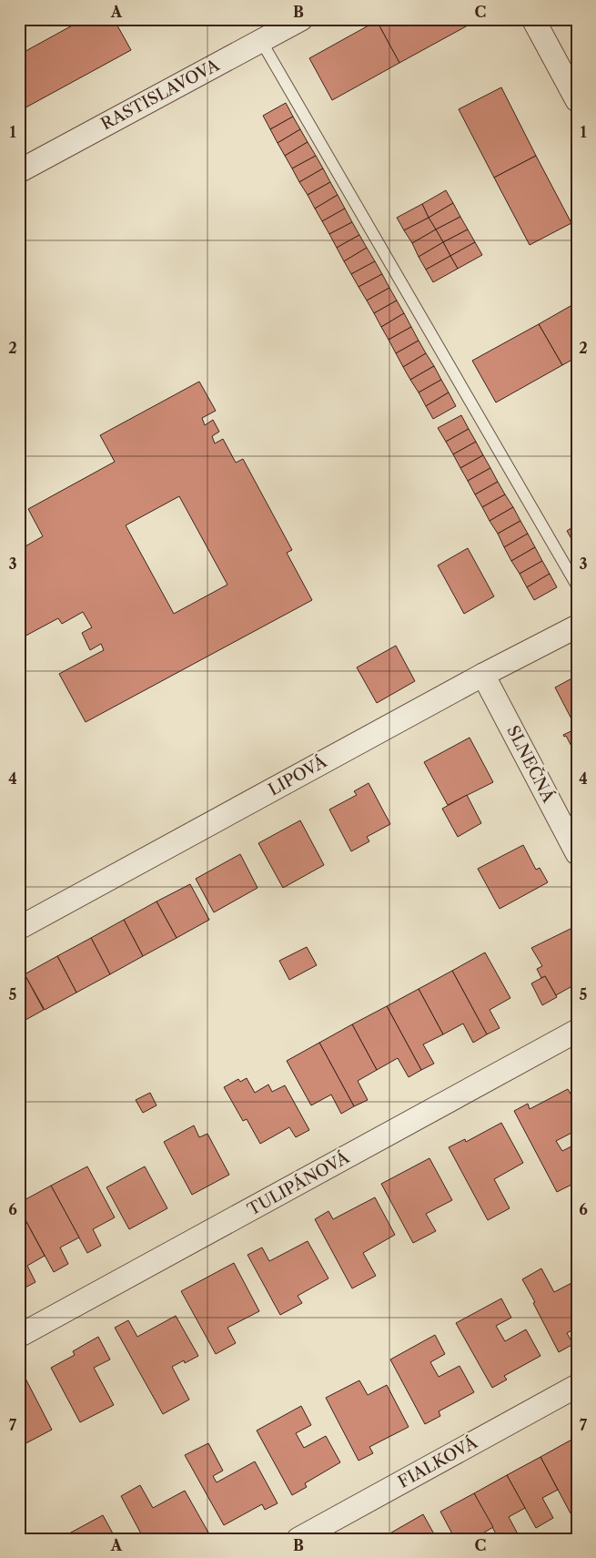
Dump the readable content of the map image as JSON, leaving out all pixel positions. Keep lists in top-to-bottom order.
{
  "streets": {
    "street": [
      "RASTISLAVOVA",
      "SLNEČNÁ",
      "LIPOVÁ",
      "TULIPÁNOVÁ",
      "FIALKOVÁ"
    ]
  },
  "crossings": [
    ["SLNEČNÁ", "LIPOVÁ"]
  ],
  "grid": {
    "columns": ["A", "B", "C"],
    "rows": [
      "1",
      "2",
      "3",
      "4",
      "5",
      "6",
      "7"
    ]
  }
}
